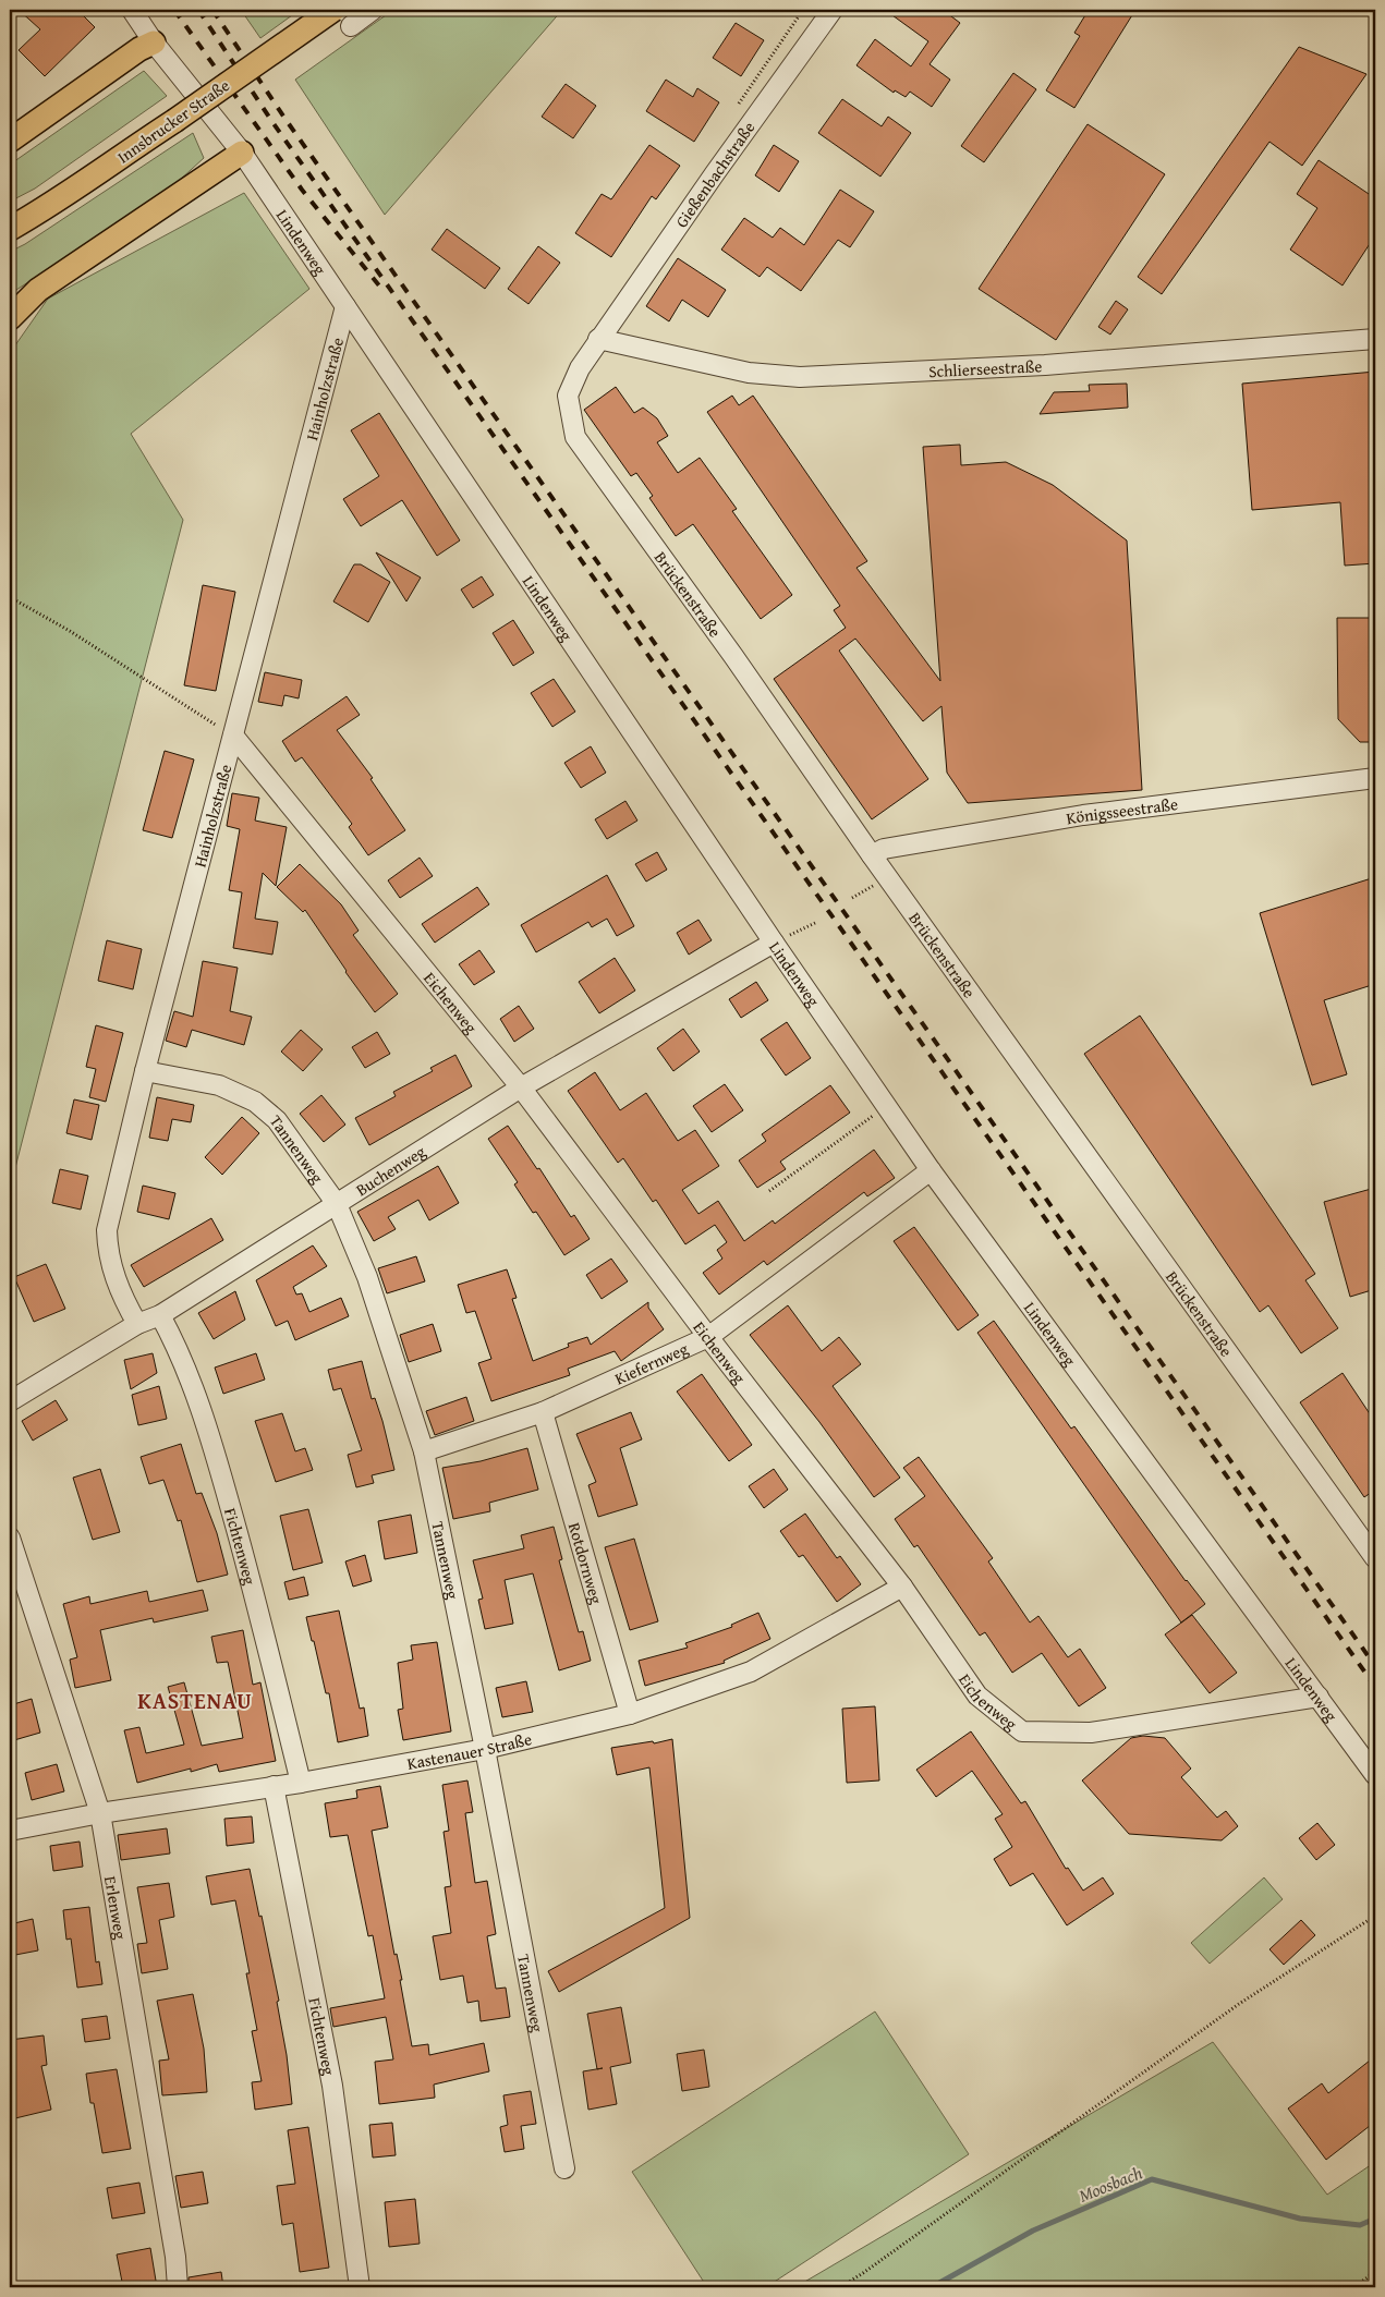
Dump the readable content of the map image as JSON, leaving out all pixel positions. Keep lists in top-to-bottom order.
{
  "streets": {
    "main road": ["Innsbrucker Straße"],
    "street": [
      "Gießenbachstraße",
      "Lindenweg",
      "Schlierseestraße",
      "Hainholzstraße",
      "Brückenstraße",
      "Königsseestraße",
      "Eichenweg",
      "Tannenweg",
      "Buchenweg",
      "Kiefernweg",
      "Fichtenweg",
      "Rotdornweg",
      "Kastenauer Straße",
      "Erlenweg"
    ]
  },
  "crossings": [
    ["Gießenbachstraße", "Schlierseestraße"],
    ["Gießenbachstraße", "Brückenstraße"],
    ["Lindenweg", "Hainholzstraße"],
    ["Lindenweg", "Eichenweg"],
    ["Lindenweg", "Buchenweg"],
    ["Lindenweg", "Kiefernweg"],
    ["Schlierseestraße", "Brückenstraße"],
    ["Hainholzstraße", "Eichenweg"],
    ["Hainholzstraße", "Tannenweg"],
    ["Hainholzstraße", "Buchenweg"],
    ["Brückenstraße", "Königsseestraße"],
    ["Eichenweg", "Buchenweg"],
    ["Eichenweg", "Kiefernweg"],
    ["Eichenweg", "Kastenauer Straße"],
    ["Tannenweg", "Buchenweg"],
    ["Tannenweg", "Kiefernweg"],
    ["Tannenweg", "Kastenauer Straße"],
    ["Buchenweg", "Fichtenweg"],
    ["Kiefernweg", "Rotdornweg"],
    ["Fichtenweg", "Kastenauer Straße"],
    ["Rotdornweg", "Kastenauer Straße"],
    ["Kastenauer Straße", "Erlenweg"]
  ],
  "districts": ["KASTENAU"],
  "water": ["Moosbach"]
}
